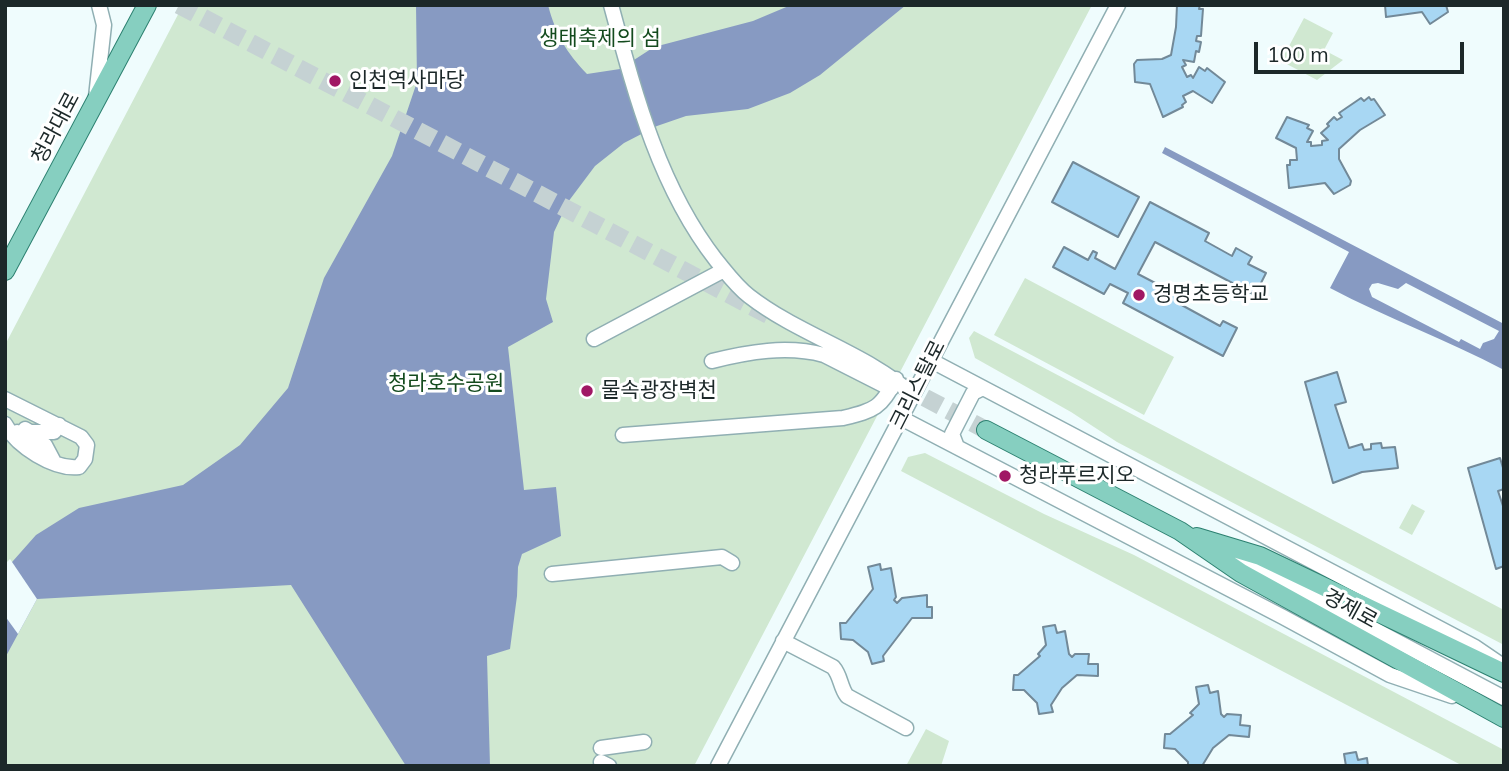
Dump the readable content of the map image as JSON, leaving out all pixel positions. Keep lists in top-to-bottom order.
{
  "streets": {
    "main road": ["청라대로", "경제로"],
    "street": ["크리스탈로"]
  },
  "parks": ["생태축제의 섬", "청라호수공원"],
  "places": [
    "인천역사마당",
    "경명초등학교",
    "물속광장벽천",
    "청라푸르지오"
  ],
  "scale_bar": "100 m"
}
